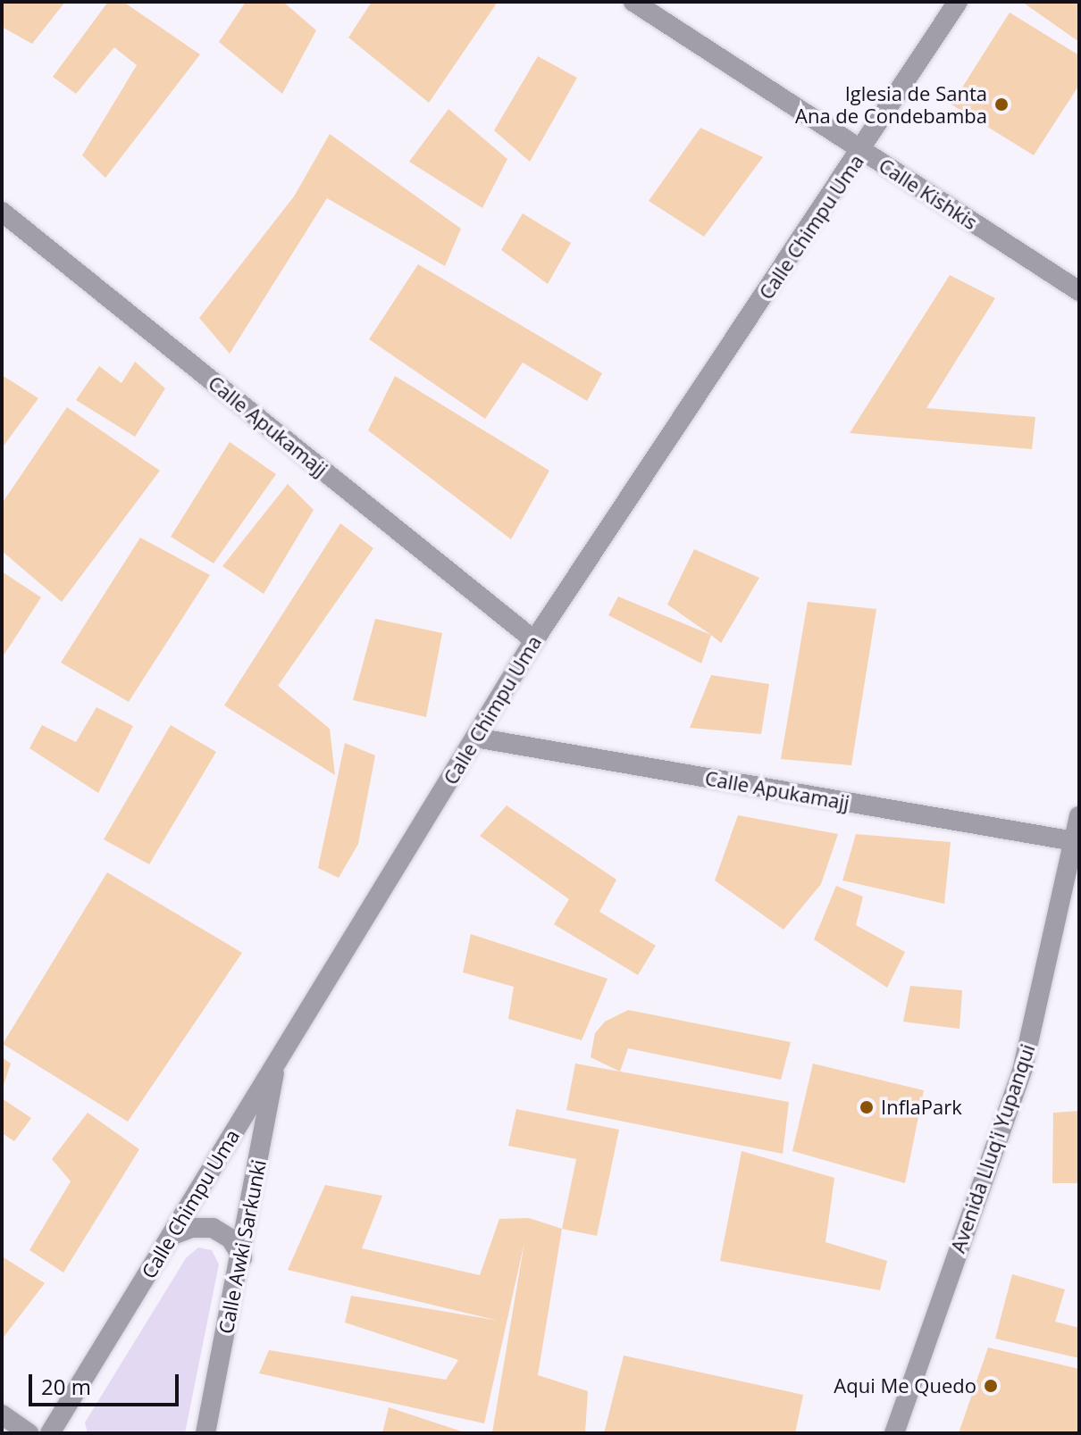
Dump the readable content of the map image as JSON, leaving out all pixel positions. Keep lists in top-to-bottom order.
{
  "streets": {
    "street": [
      "Calle Kishkis",
      "Calle Chimpu Uma",
      "Calle Apukamajj",
      "Avenida Lluq'i Yupanqui",
      "Calle Awki Sarkunki"
    ]
  },
  "crossings": [
    ["Calle Kishkis", "Calle Chimpu Uma"],
    ["Calle Chimpu Uma", "Calle Apukamajj"],
    ["Calle Chimpu Uma", "Calle Awki Sarkunki"],
    ["Calle Apukamajj", "Avenida Lluq'i Yupanqui"]
  ],
  "places": ["Iglesia de Santa Ana de Condebamba", "InflaPark", "Aqui Me Quedo"],
  "scale_bar": "20 m"
}
